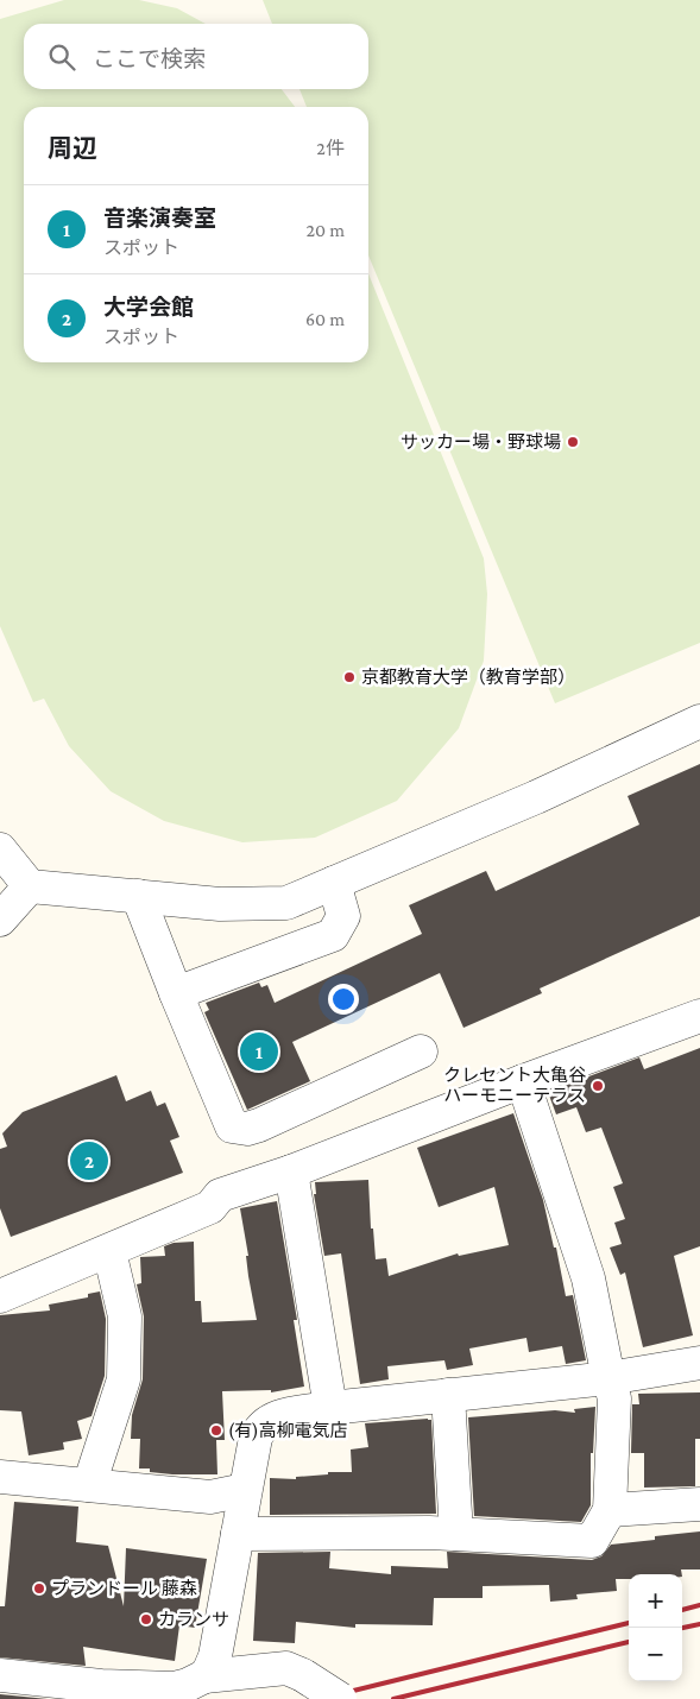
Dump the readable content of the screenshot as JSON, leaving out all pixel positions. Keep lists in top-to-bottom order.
{
  "places": [
    "サッカー場・野球場",
    "京都教育大学（教育学部）",
    "クレセント大亀谷 ハーモニーテラス",
    "(有)高柳電気店",
    "プランドール 藤森",
    "カランサ"
  ],
  "page": {
    "search": "ここで検索",
    "heading": ["周辺", "2件"],
    "list": [
      {
        "mark": "1",
        "name": "音楽演奏室",
        "note": "スポット",
        "value": "20 m"
      },
      {
        "mark": "2",
        "name": "大学会館",
        "note": "スポット",
        "value": "60 m"
      }
    ],
    "pins": ["1", "2"],
    "map_buttons": ["+", "−"]
  }
}
